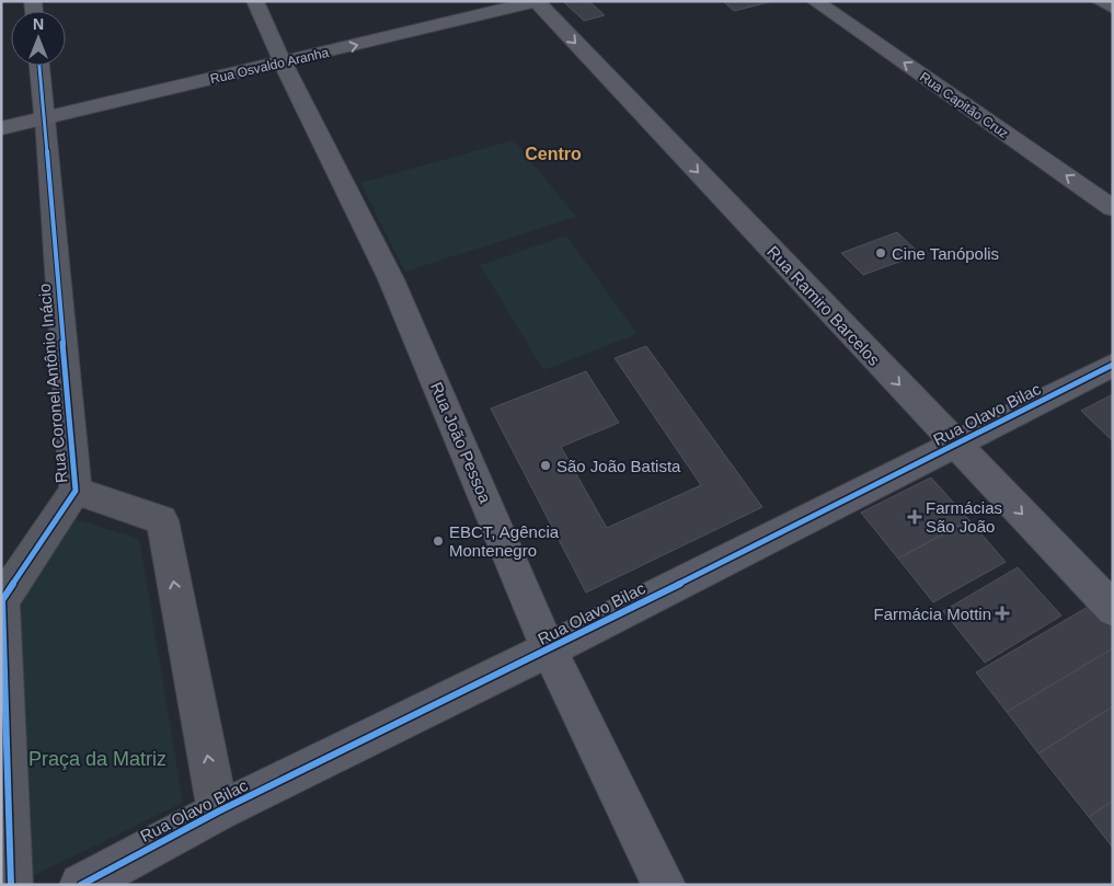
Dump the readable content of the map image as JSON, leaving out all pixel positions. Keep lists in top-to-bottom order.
{
  "streets": {
    "street": [
      "Rua Osvaldo Aranha",
      "Rua Capitão Cruz",
      "Rua Ramiro Barcelos",
      "Rua Coronel Antônio Inácio",
      "Rua Olavo Bilac",
      "Rua João Pessoa"
    ]
  },
  "crossings": [
    ["Rua Osvaldo Aranha", "Rua Ramiro Barcelos"],
    ["Rua Osvaldo Aranha", "Rua Coronel Antônio Inácio"],
    ["Rua Osvaldo Aranha", "Rua João Pessoa"],
    ["Rua Ramiro Barcelos", "Rua Olavo Bilac"],
    ["Rua Coronel Antônio Inácio", "Rua Olavo Bilac"],
    ["Rua Olavo Bilac", "Rua João Pessoa"]
  ],
  "one_way": ["Rua Osvaldo Aranha", "Rua Capitão Cruz", "Rua Ramiro Barcelos"],
  "districts": ["Centro"],
  "parks": ["Praça da Matriz"],
  "places": {
    "other": ["Cine Tanópolis", "São João Batista", "EBCT, Agência Montenegro"],
    "health": ["Farmácias São João", "Farmácia Mottin"]
  },
  "north": "top"
}
